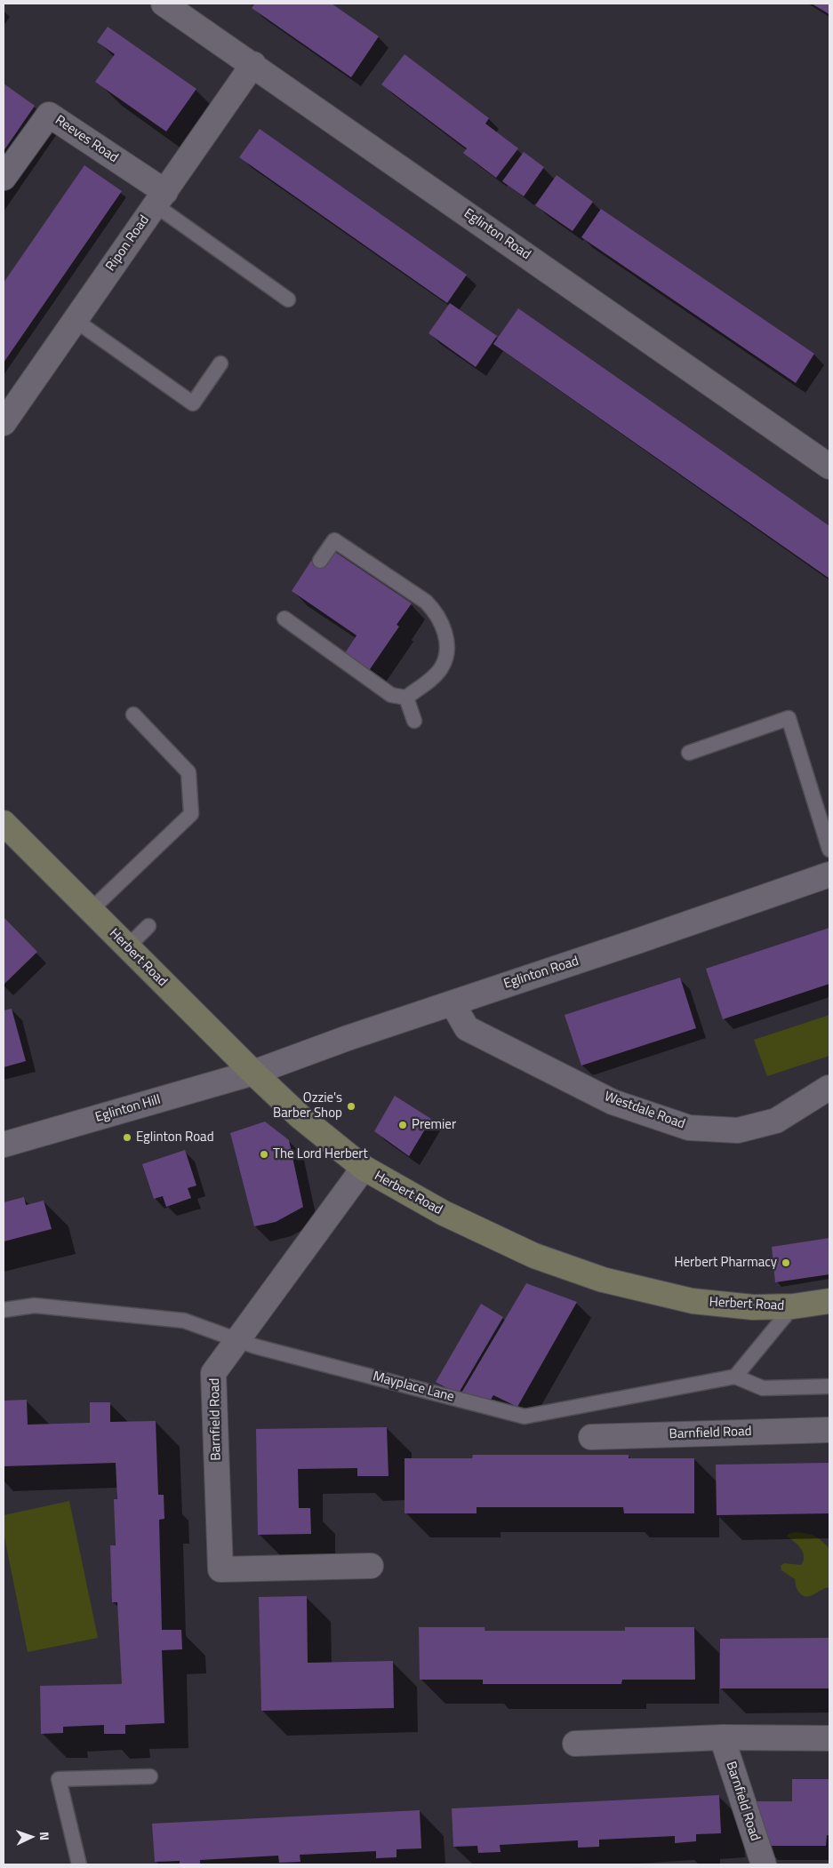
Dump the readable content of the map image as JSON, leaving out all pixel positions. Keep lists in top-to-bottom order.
{
  "streets": {
    "street": [
      "Reeves Road",
      "Eglinton Road",
      "Ripon Road",
      "Herbert Road",
      "Eglinton Hill",
      "Westdale Road",
      "Barnfield Road"
    ],
    "lane": ["Mayplace Lane"]
  },
  "crossings": [
    ["Reeves Road", "Ripon Road"],
    ["Eglinton Road", "Ripon Road"],
    ["Eglinton Road", "Herbert Road"],
    ["Eglinton Road", "Eglinton Hill"],
    ["Eglinton Road", "Westdale Road"],
    ["Herbert Road", "Eglinton Hill"],
    ["Herbert Road", "Barnfield Road"],
    ["Mayplace Lane", "Barnfield Road"]
  ],
  "places": [
    "Ozzie's Barber Shop",
    "Premier",
    "Eglinton Road",
    "The Lord Herbert",
    "Herbert Pharmacy"
  ],
  "north": "right"
}
